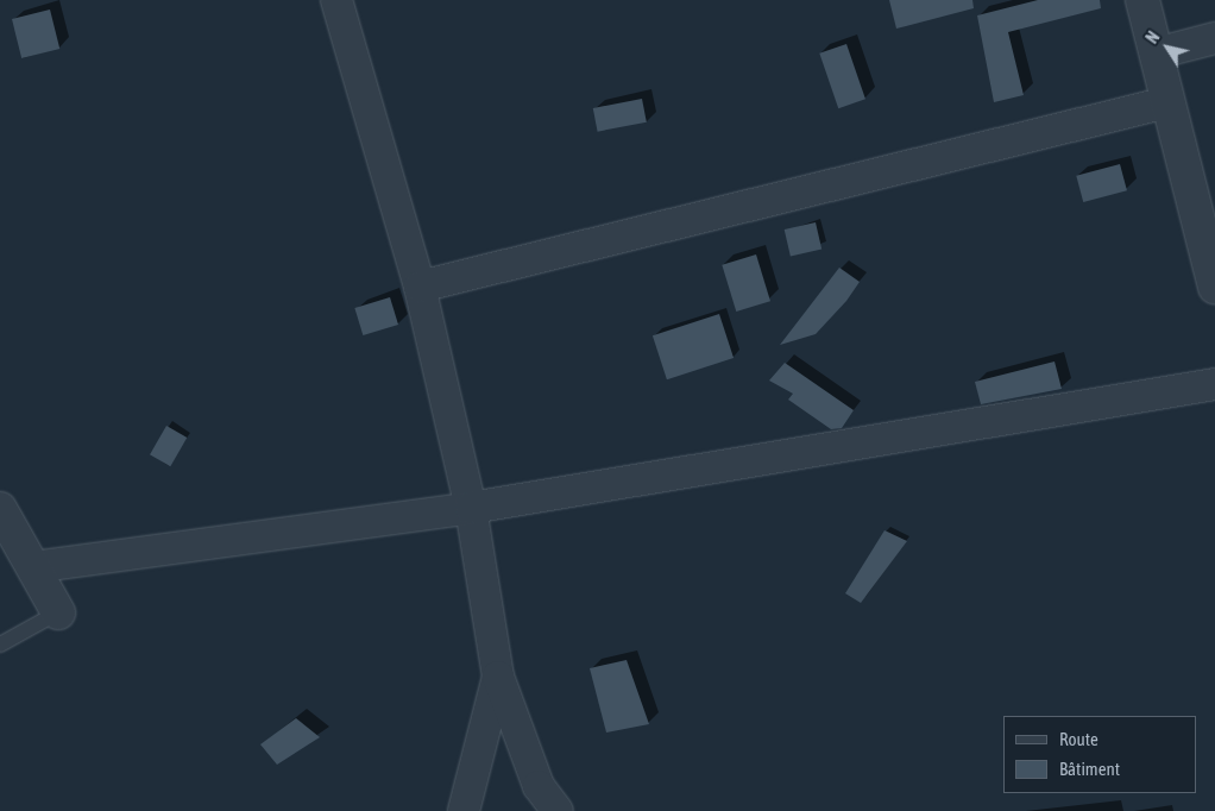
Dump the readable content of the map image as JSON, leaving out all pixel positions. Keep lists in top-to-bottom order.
{
  "legend": ["Route", "Bâtiment"],
  "north": "top left"
}
